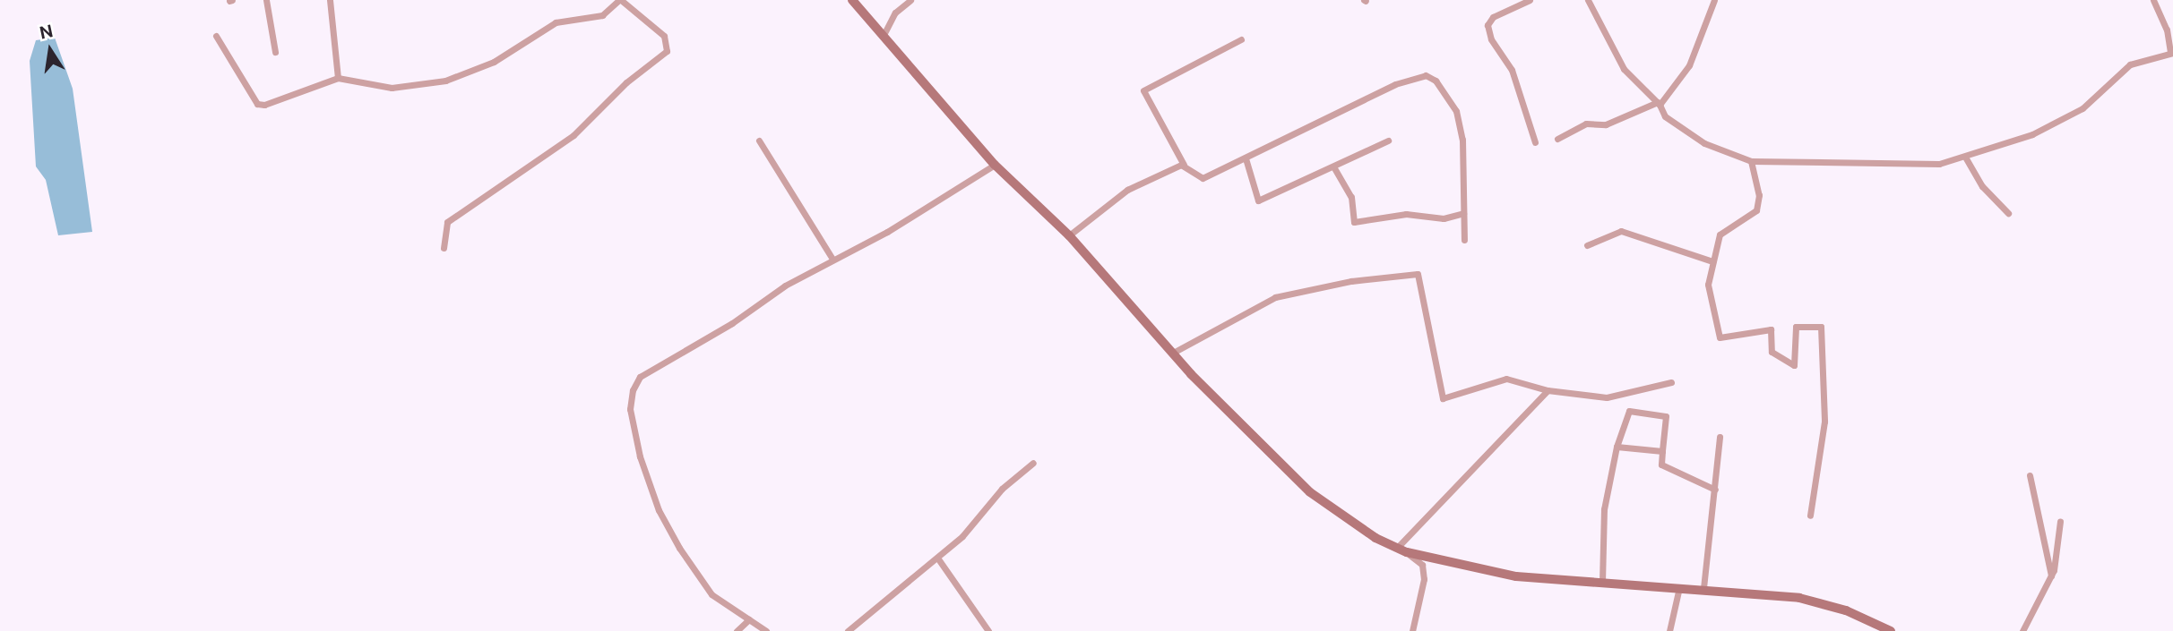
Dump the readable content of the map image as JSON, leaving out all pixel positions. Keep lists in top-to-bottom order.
{
  "north": "top"
}
